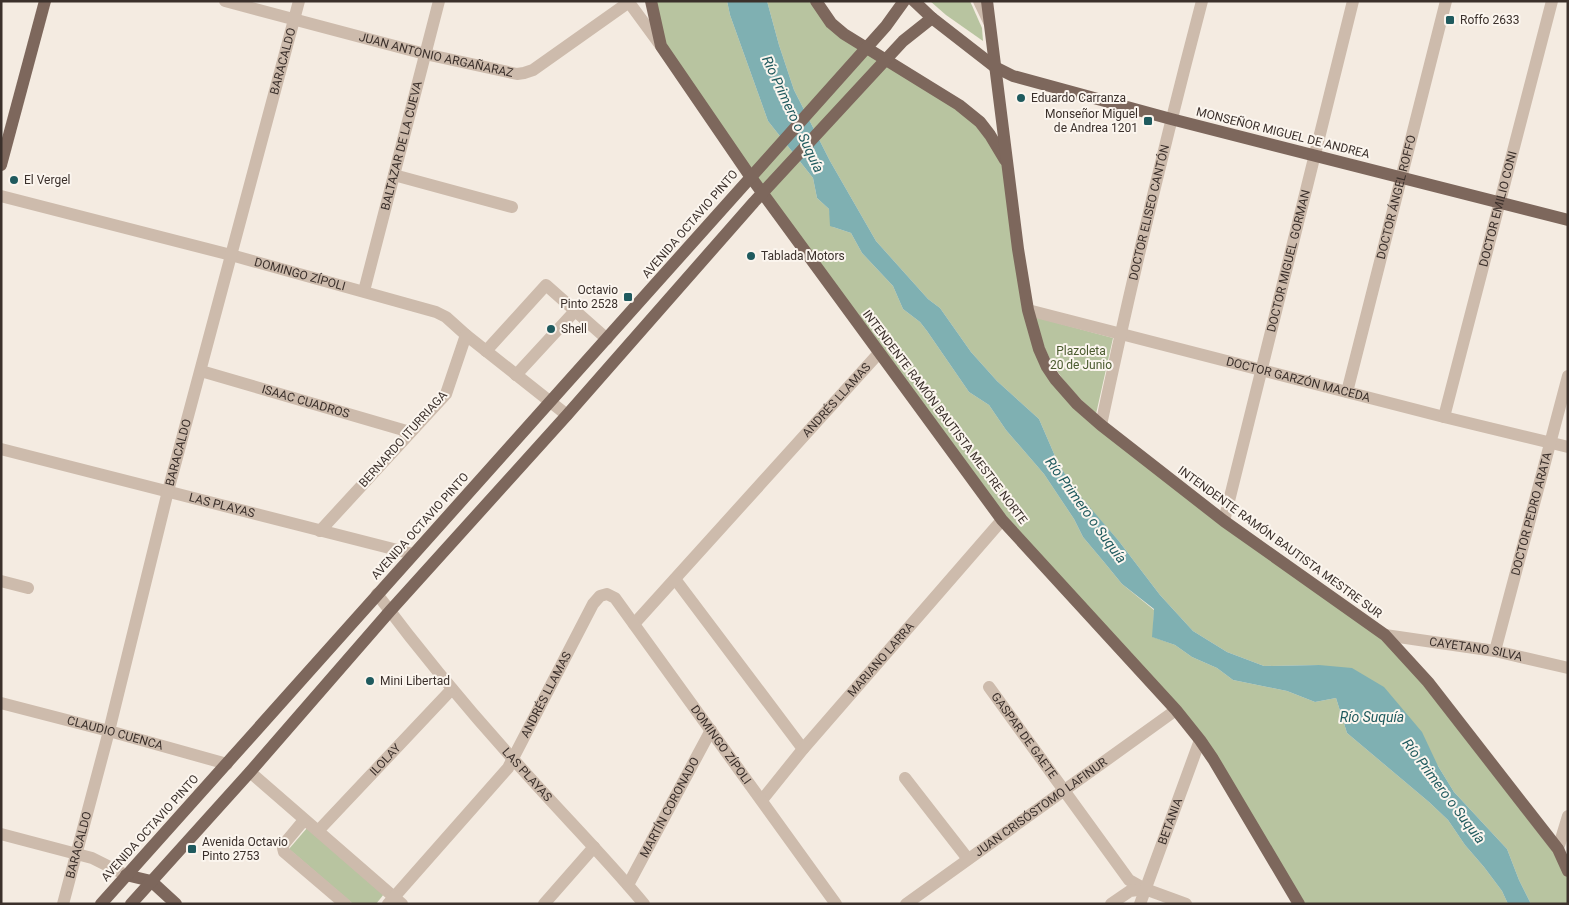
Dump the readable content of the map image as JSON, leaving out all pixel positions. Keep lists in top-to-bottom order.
{
  "streets": {
    "main road": [
      "MONSEÑOR MIGUEL DE ANDREA",
      "AVENIDA OCTAVIO PINTO",
      "INTENDENTE RAMÓN BAUTISTA MESTRE NORTE",
      "INTENDENTE RAMÓN BAUTISTA MESTRE SUR"
    ],
    "street": [
      "JUAN ANTONIO ARGAÑARAZ",
      "BARACALDO",
      "BALTAZAR DE LA CUEVA",
      "DOCTOR ÁNGEL ROFFO",
      "DOCTOR EMILIO CONI",
      "DOCTOR ELISEO CANTÓN",
      "DOCTOR MIGUEL GORMAN",
      "DOMINGO ZÍPOLI",
      "DOCTOR GARZÓN MACEDA",
      "ANDRÉS LLAMAS",
      "ISAAC CUADROS",
      "BERNARDO ITURRIAGA",
      "LAS PLAYAS",
      "DOCTOR PEDRO ARATA",
      "CAYETANO SILVA",
      "MARIANO LARRA",
      "CLAUDIO CUENCA",
      "GASPAR DE GAETE",
      "ILOLAY",
      "JUAN CRISÓSTOMO LAFINUR",
      "MARTÍN CORONADO",
      "BETANIA"
    ]
  },
  "crossings": [
    ["JUAN ANTONIO ARGAÑARAZ", "BARACALDO"],
    ["JUAN ANTONIO ARGAÑARAZ", "BALTAZAR DE LA CUEVA"],
    ["BARACALDO", "DOMINGO ZÍPOLI"],
    ["BARACALDO", "ISAAC CUADROS"],
    ["BARACALDO", "LAS PLAYAS"],
    ["BARACALDO", "CLAUDIO CUENCA"],
    ["MONSEÑOR MIGUEL DE ANDREA", "DOCTOR ÁNGEL ROFFO"],
    ["MONSEÑOR MIGUEL DE ANDREA", "DOCTOR EMILIO CONI"],
    ["MONSEÑOR MIGUEL DE ANDREA", "DOCTOR ELISEO CANTÓN"],
    ["MONSEÑOR MIGUEL DE ANDREA", "DOCTOR MIGUEL GORMAN"],
    ["MONSEÑOR MIGUEL DE ANDREA", "INTENDENTE RAMÓN BAUTISTA MESTRE SUR"],
    ["BALTAZAR DE LA CUEVA", "DOMINGO ZÍPOLI"],
    ["DOCTOR ÁNGEL ROFFO", "DOCTOR GARZÓN MACEDA"],
    ["DOCTOR EMILIO CONI", "DOCTOR GARZÓN MACEDA"],
    ["DOCTOR ELISEO CANTÓN", "DOCTOR GARZÓN MACEDA"],
    ["DOCTOR ELISEO CANTÓN", "INTENDENTE RAMÓN BAUTISTA MESTRE SUR"],
    ["AVENIDA OCTAVIO PINTO", "DOMINGO ZÍPOLI"],
    ["AVENIDA OCTAVIO PINTO", "INTENDENTE RAMÓN BAUTISTA MESTRE NORTE"],
    ["AVENIDA OCTAVIO PINTO", "LAS PLAYAS"],
    ["AVENIDA OCTAVIO PINTO", "CLAUDIO CUENCA"],
    ["DOCTOR MIGUEL GORMAN", "DOCTOR GARZÓN MACEDA"],
    ["DOCTOR MIGUEL GORMAN", "INTENDENTE RAMÓN BAUTISTA MESTRE SUR"],
    ["DOMINGO ZÍPOLI", "ANDRÉS LLAMAS"],
    ["DOMINGO ZÍPOLI", "BERNARDO ITURRIAGA"],
    ["DOMINGO ZÍPOLI", "MARIANO LARRA"],
    ["DOMINGO ZÍPOLI", "MARTÍN CORONADO"],
    ["DOCTOR GARZÓN MACEDA", "DOCTOR PEDRO ARATA"],
    ["DOCTOR GARZÓN MACEDA", "INTENDENTE RAMÓN BAUTISTA MESTRE SUR"],
    ["ANDRÉS LLAMAS", "INTENDENTE RAMÓN BAUTISTA MESTRE NORTE"],
    ["ANDRÉS LLAMAS", "LAS PLAYAS"],
    ["ISAAC CUADROS", "BERNARDO ITURRIAGA"],
    ["INTENDENTE RAMÓN BAUTISTA MESTRE NORTE", "MARIANO LARRA"],
    ["INTENDENTE RAMÓN BAUTISTA MESTRE NORTE", "JUAN CRISÓSTOMO LAFINUR"],
    ["INTENDENTE RAMÓN BAUTISTA MESTRE NORTE", "BETANIA"],
    ["BERNARDO ITURRIAGA", "LAS PLAYAS"],
    ["LAS PLAYAS", "ILOLAY"],
    ["LAS PLAYAS", "MARTÍN CORONADO"],
    ["DOCTOR PEDRO ARATA", "CAYETANO SILVA"],
    ["INTENDENTE RAMÓN BAUTISTA MESTRE SUR", "CAYETANO SILVA"],
    ["GASPAR DE GAETE", "JUAN CRISÓSTOMO LAFINUR"],
    ["GASPAR DE GAETE", "BETANIA"]
  ],
  "water": ["Río Primero o Suquía", "Río Suquía"],
  "parks": ["Plazoleta 20 de Junio"],
  "places": {
    "transit": [
      "Roffo 2633",
      "Monseñor Miguel de Andrea 1201",
      "Octavio Pinto 2528",
      "Avenida Octavio Pinto 2753"
    ],
    "other": [
      "Eduardo Carranza",
      "El Vergel",
      "Tablada Motors",
      "Shell",
      "Mini Libertad"
    ]
  }
}
